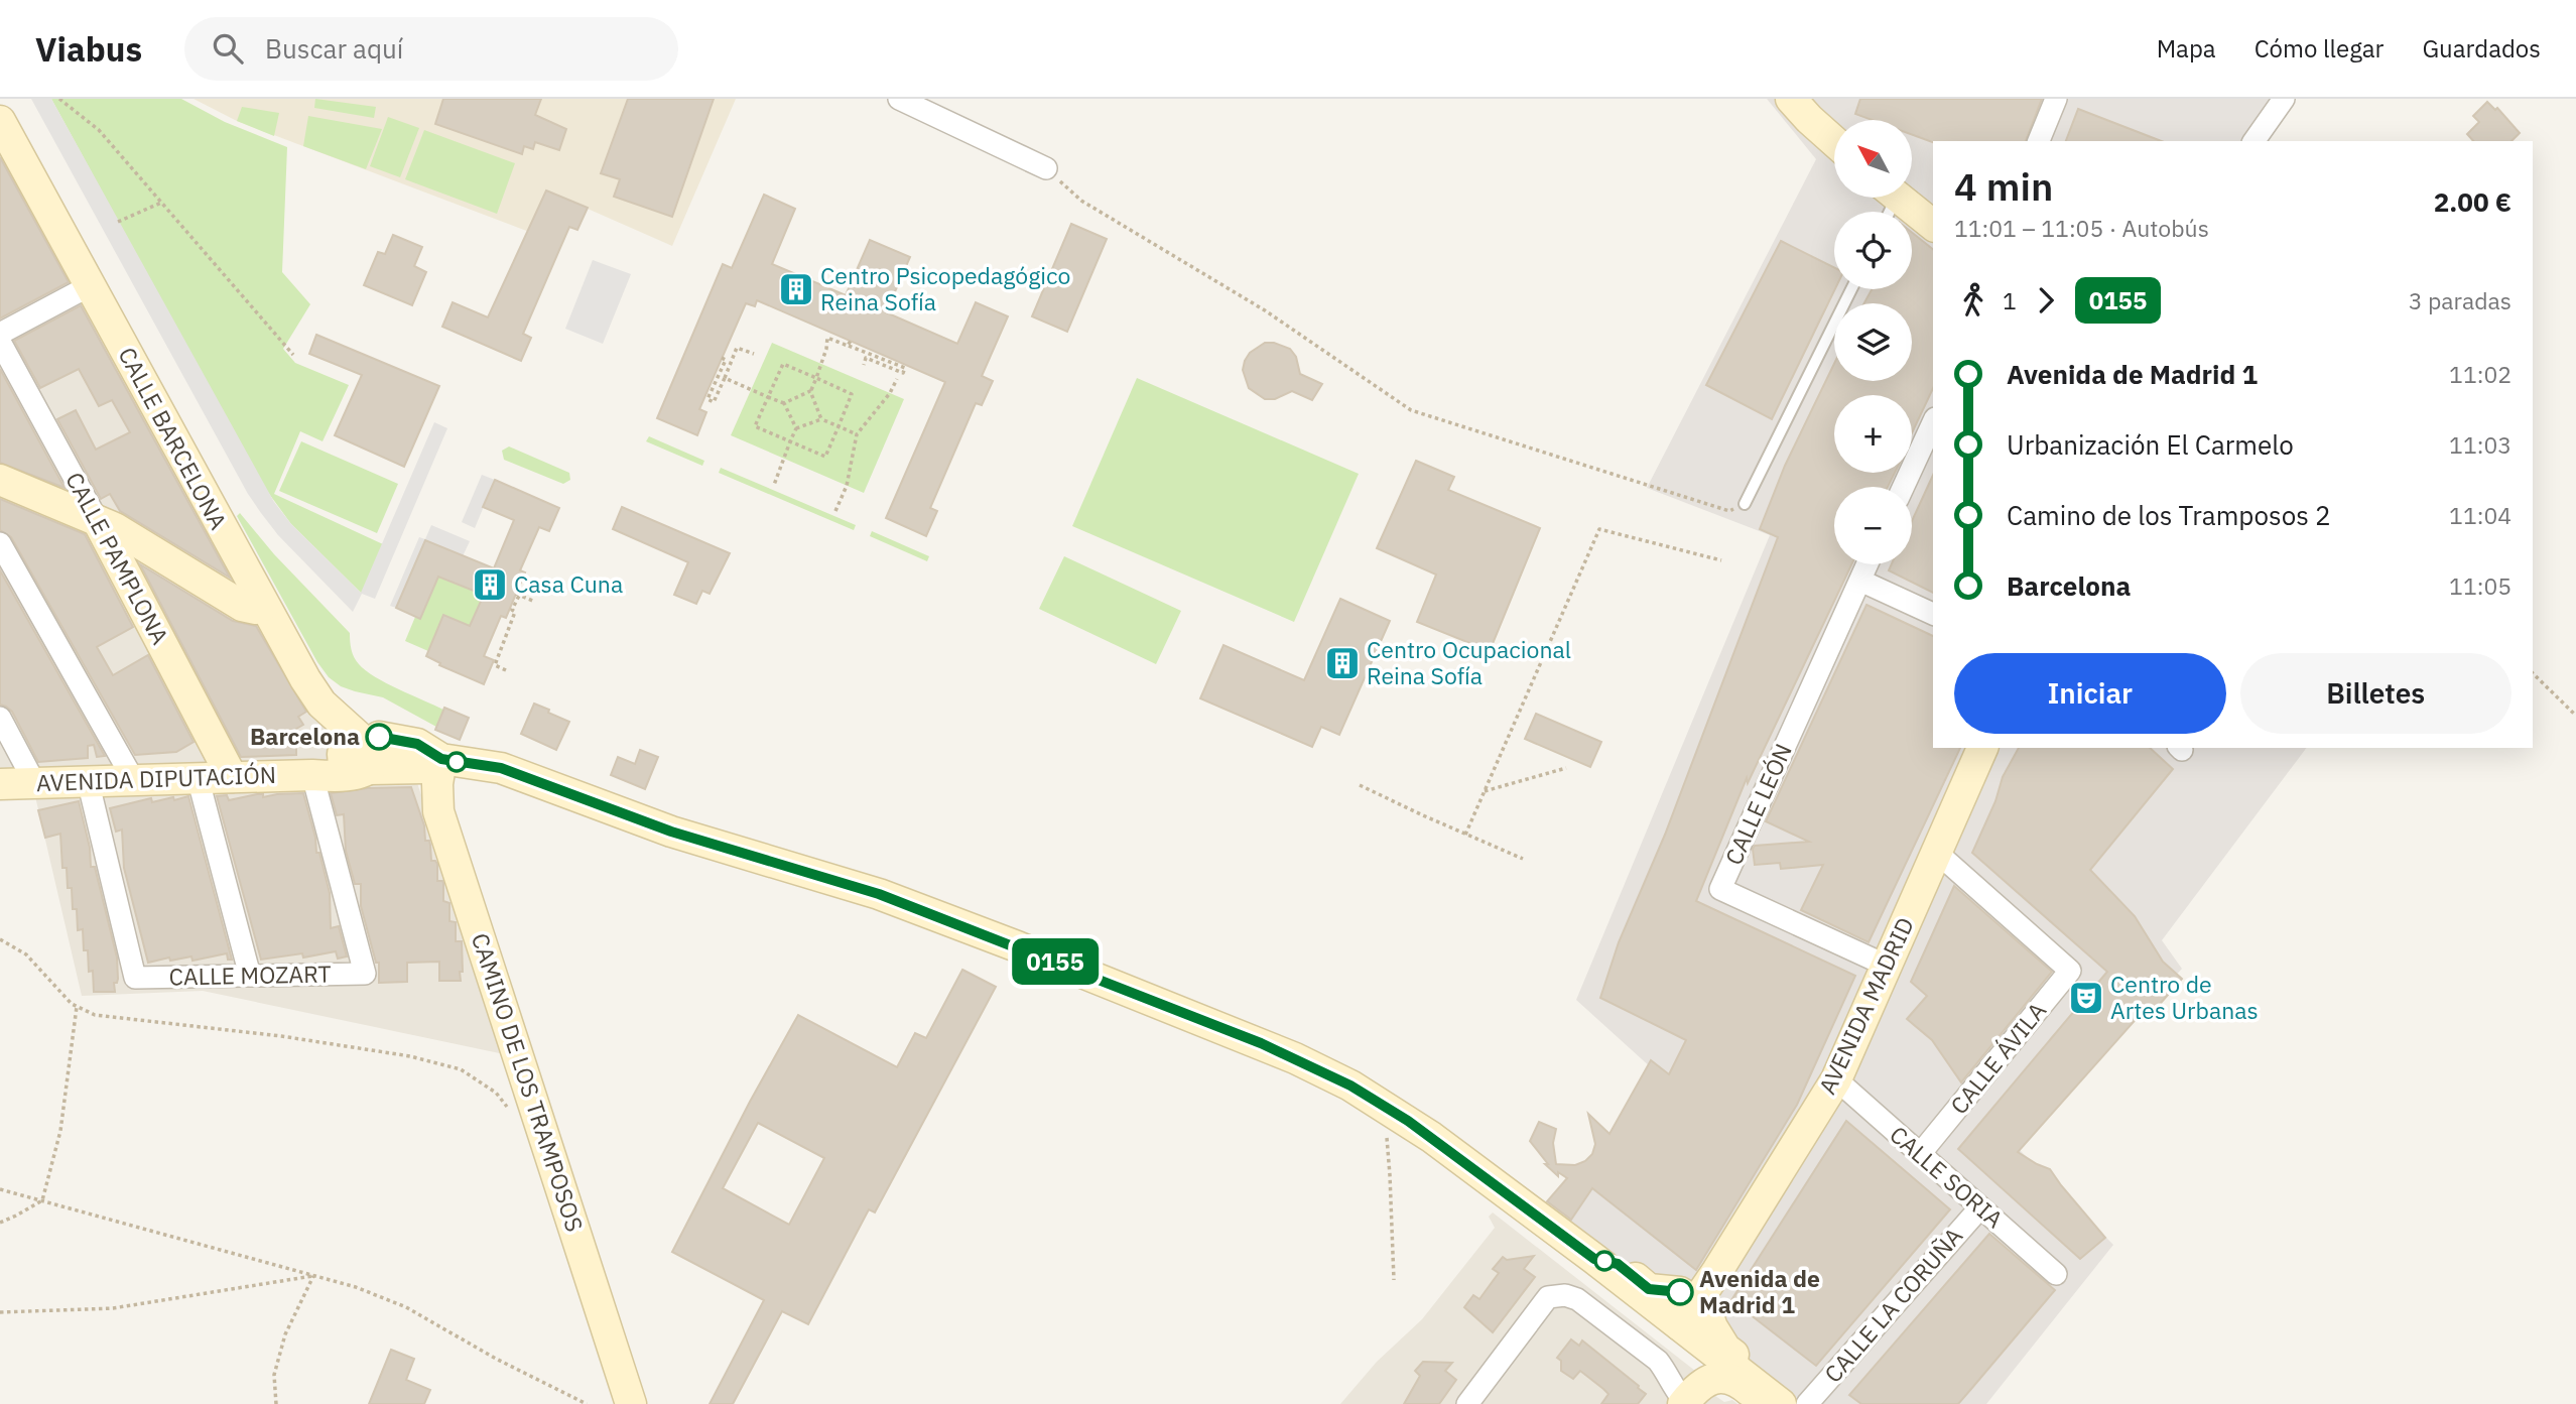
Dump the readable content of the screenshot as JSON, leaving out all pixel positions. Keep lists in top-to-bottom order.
{
  "streets": {
    "street": [
      "CALLE BARCELONA",
      "CALLE PAMPLONA",
      "AVENIDA DIPUTACIÓN",
      "CALLE LEÓN",
      "CALLE MOZART",
      "AVENIDA MADRID",
      "CALLE ÁVILA",
      "CAMINO DE LOS TRAMPOSOS",
      "CALLE SORIA",
      "CALLE LA CORUÑA"
    ]
  },
  "crossings": [
    ["CALLE BARCELONA", "AVENIDA DIPUTACIÓN"],
    ["CALLE PAMPLONA", "AVENIDA DIPUTACIÓN"],
    ["AVENIDA DIPUTACIÓN", "CALLE MOZART"],
    ["AVENIDA DIPUTACIÓN", "CAMINO DE LOS TRAMPOSOS"],
    ["CALLE LEÓN", "AVENIDA MADRID"],
    ["AVENIDA MADRID", "CALLE ÁVILA"],
    ["AVENIDA MADRID", "CALLE SORIA"],
    ["CALLE ÁVILA", "CALLE SORIA"],
    ["CALLE SORIA", "CALLE LA CORUÑA"]
  ],
  "places": {
    "building": ["Centro Psicopedagógico Reina Sofía", "Casa Cuna", "Centro Ocupacional Reina Sofía"],
    "other": ["Barcelona", "Avenida de Madrid 1"],
    "theatre": ["Centro de Artes Urbanas"]
  },
  "lines": ["bus line 0155"],
  "north": "top left",
  "page": {
    "header": "Viabus",
    "search": "Buscar aquí",
    "nav": ["Mapa", "Cómo llegar", "Guardados"],
    "on_map": "0155",
    "map_buttons": ["+", "−"],
    "heading": ["4 min", "11:01 – 11:05 · Autobús", "2.00 €"],
    "legs": ["1", "0155", "3 paradas"],
    "list": [
      {
        "name": "Avenida de Madrid 1",
        "value": "11:02"
      },
      {
        "name": "Urbanización El Carmelo",
        "value": "11:03"
      },
      {
        "name": "Camino de los Tramposos 2",
        "value": "11:04"
      },
      {
        "name": "Barcelona",
        "value": "11:05"
      }
    ],
    "buttons": ["Iniciar", "Billetes"]
  }
}
